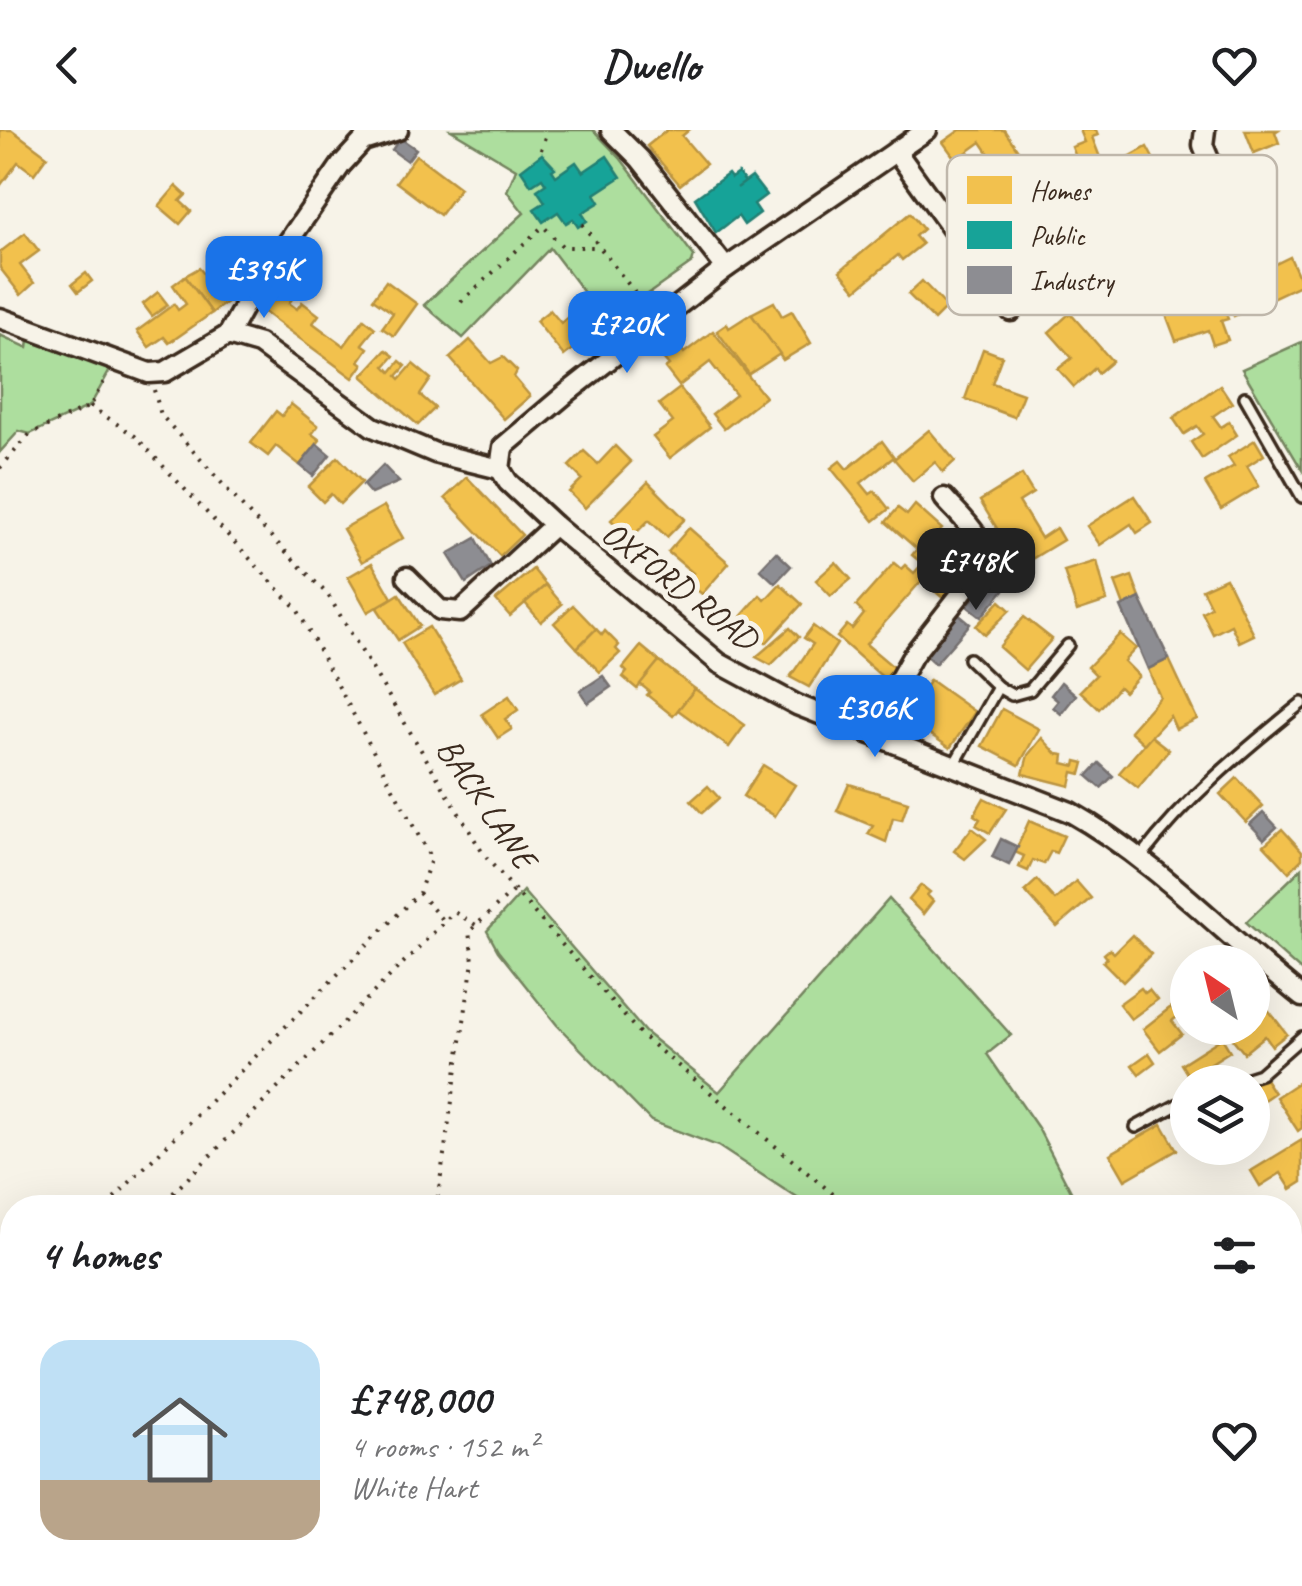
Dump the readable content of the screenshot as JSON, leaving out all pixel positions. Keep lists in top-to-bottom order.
{
  "streets": {
    "street": ["OXFORD ROAD"],
    "path": ["BACK LANE"]
  },
  "legend": ["Homes", "Public", "Industry"],
  "north": "top left",
  "page": {
    "header": "Dwello",
    "price": [
      "£395K",
      "£720K",
      "£748K",
      "£306K"
    ],
    "heading": "4 homes",
    "list": [
      {
        "name": "£748,000",
        "note": "4 rooms · 152 m² · White Hart"
      }
    ]
  }
}
